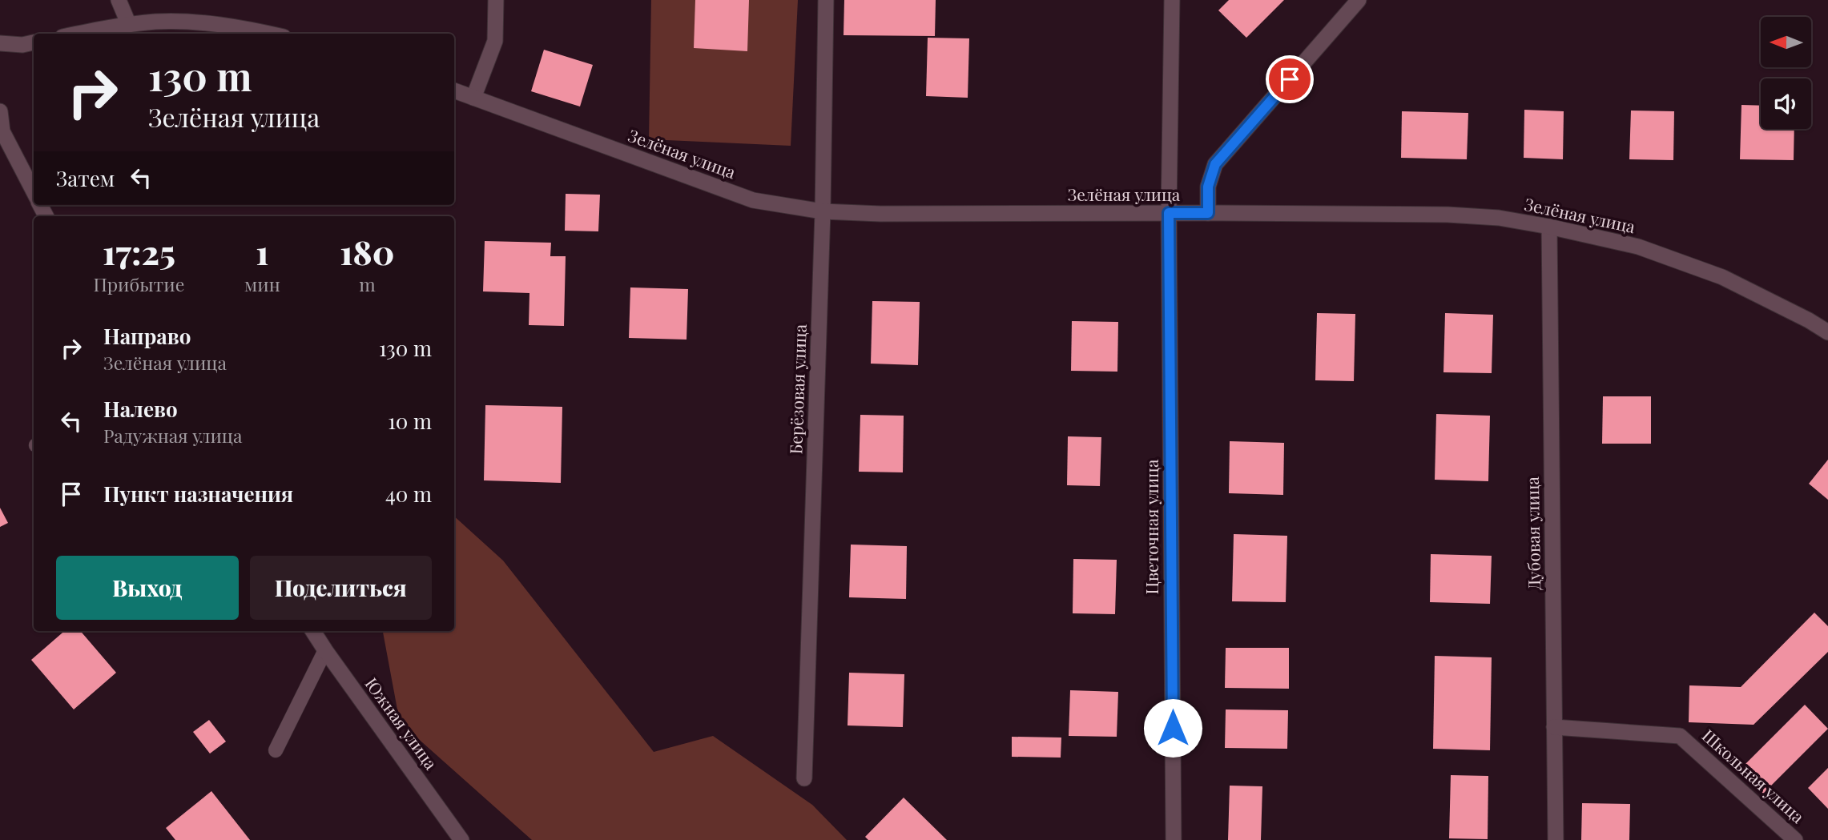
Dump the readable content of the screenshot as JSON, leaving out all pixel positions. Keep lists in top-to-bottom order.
{
  "streets": {
    "street": [
      "Зелёная улица",
      "Берёзовая улица",
      "Цветочная улица",
      "Дубовая улица",
      "Южная улица",
      "Школьная улица"
    ]
  },
  "crossings": [
    ["Зелёная улица", "Берёзовая улица"],
    ["Зелёная улица", "Цветочная улица"],
    ["Зелёная улица", "Дубовая улица"],
    ["Дубовая улица", "Школьная улица"]
  ],
  "north": "left",
  "page": {
    "turn": ["130 m", "Зелёная улица"],
    "then": "Затем",
    "eta": [
      "17:25",
      "Прибытие",
      "1",
      "мин",
      "180",
      "m"
    ],
    "list": [
      {
        "name": "Направо",
        "note": "Зелёная улица",
        "value": "130 m"
      },
      {
        "name": "Налево",
        "note": "Радужная улица",
        "value": "10 m"
      },
      {
        "name": "Пункт назначения",
        "value": "40 m"
      }
    ],
    "buttons": ["Выход", "Поделиться"]
  }
}
